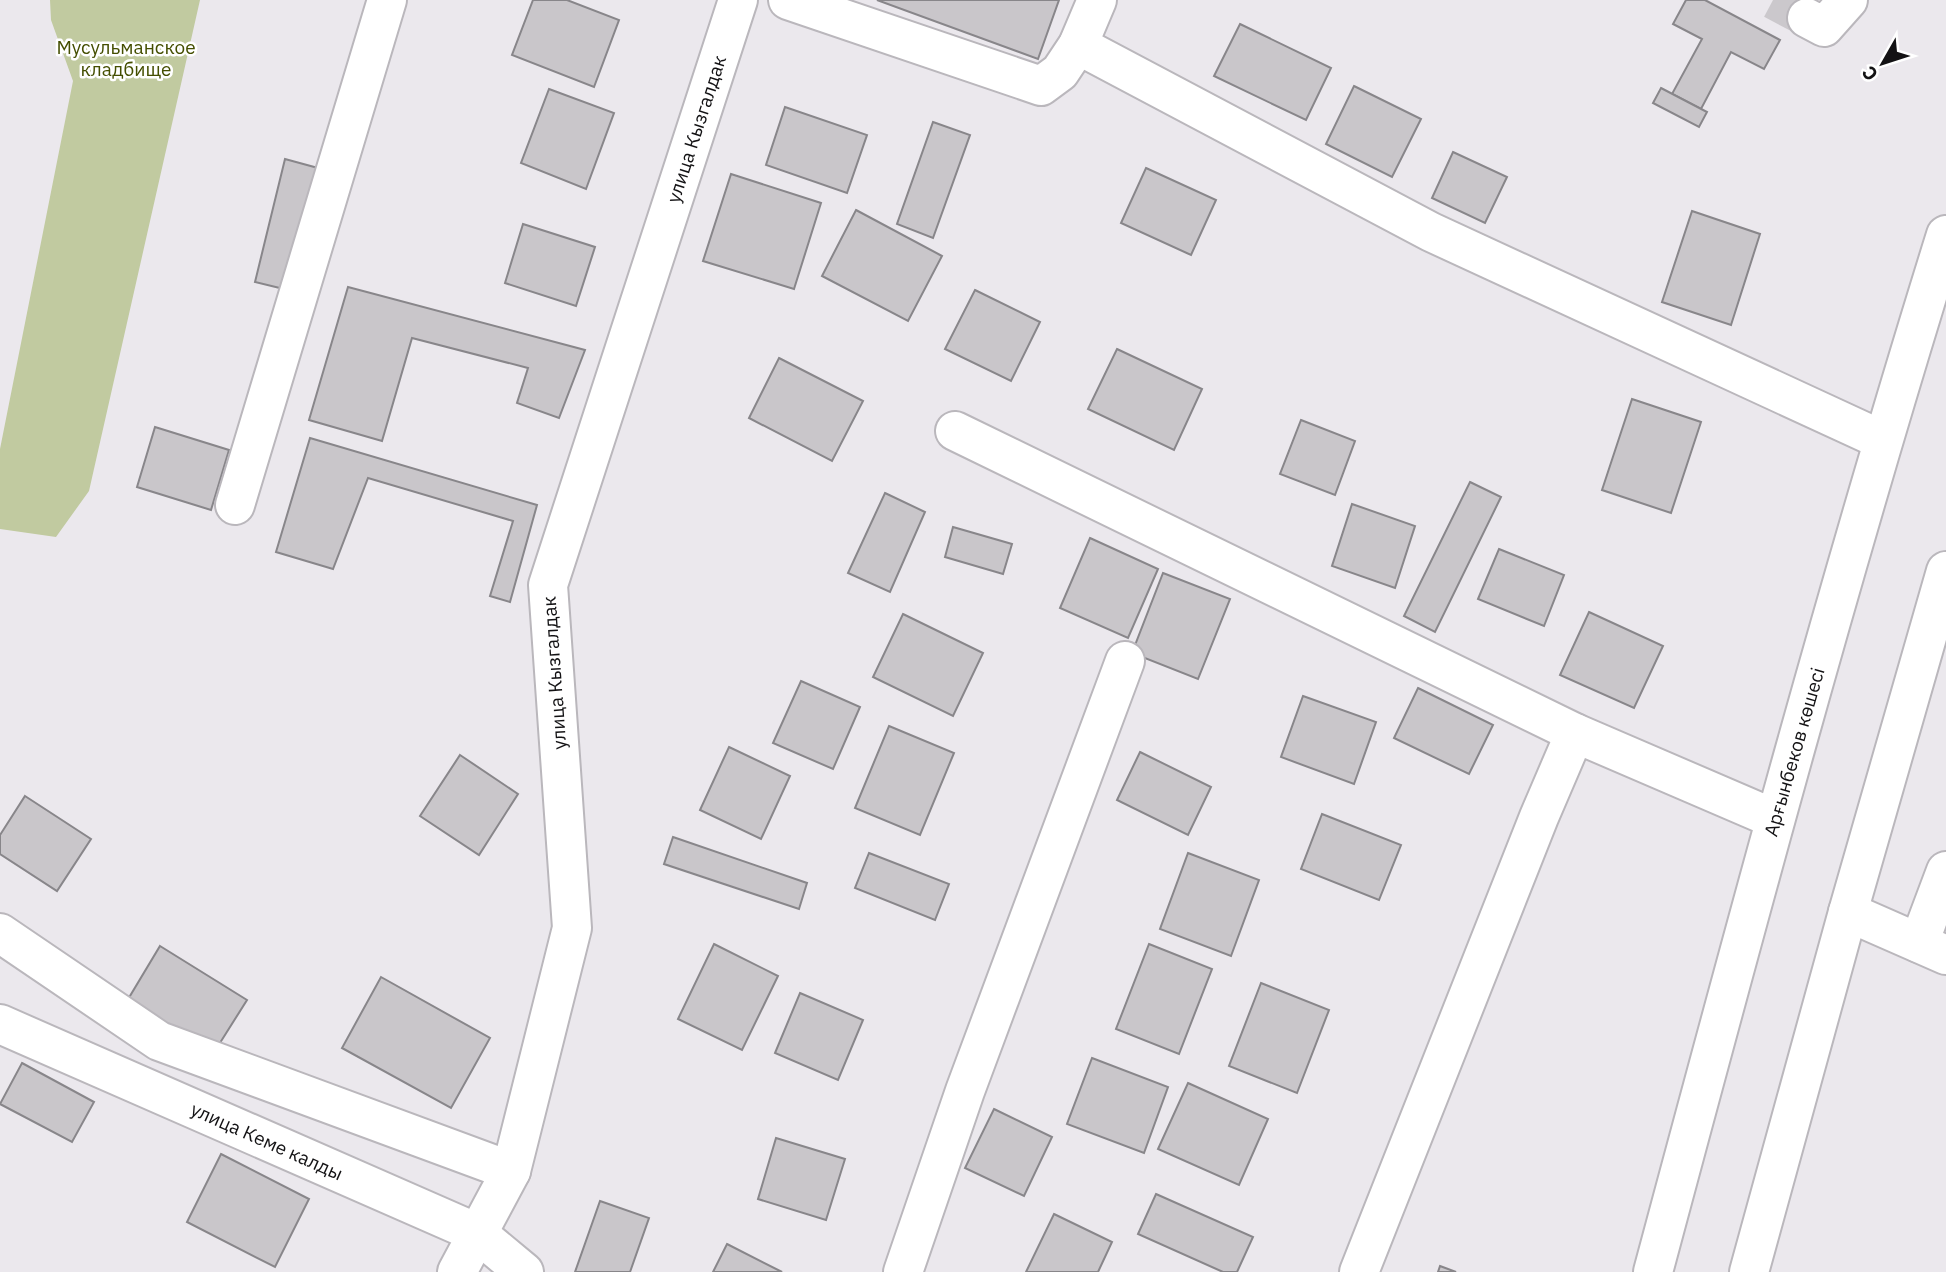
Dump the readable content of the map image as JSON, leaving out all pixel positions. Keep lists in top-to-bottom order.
{
  "streets": {
    "street": ["улица Кызгалдак", "Арғынбеков көшесі", "улица Кеме калды"]
  },
  "crossings": [
    ["улица Кызгалдак", "улица Кеме калды"]
  ],
  "parks": ["Мусульманское кладбище"],
  "north": "bottom left"
}
